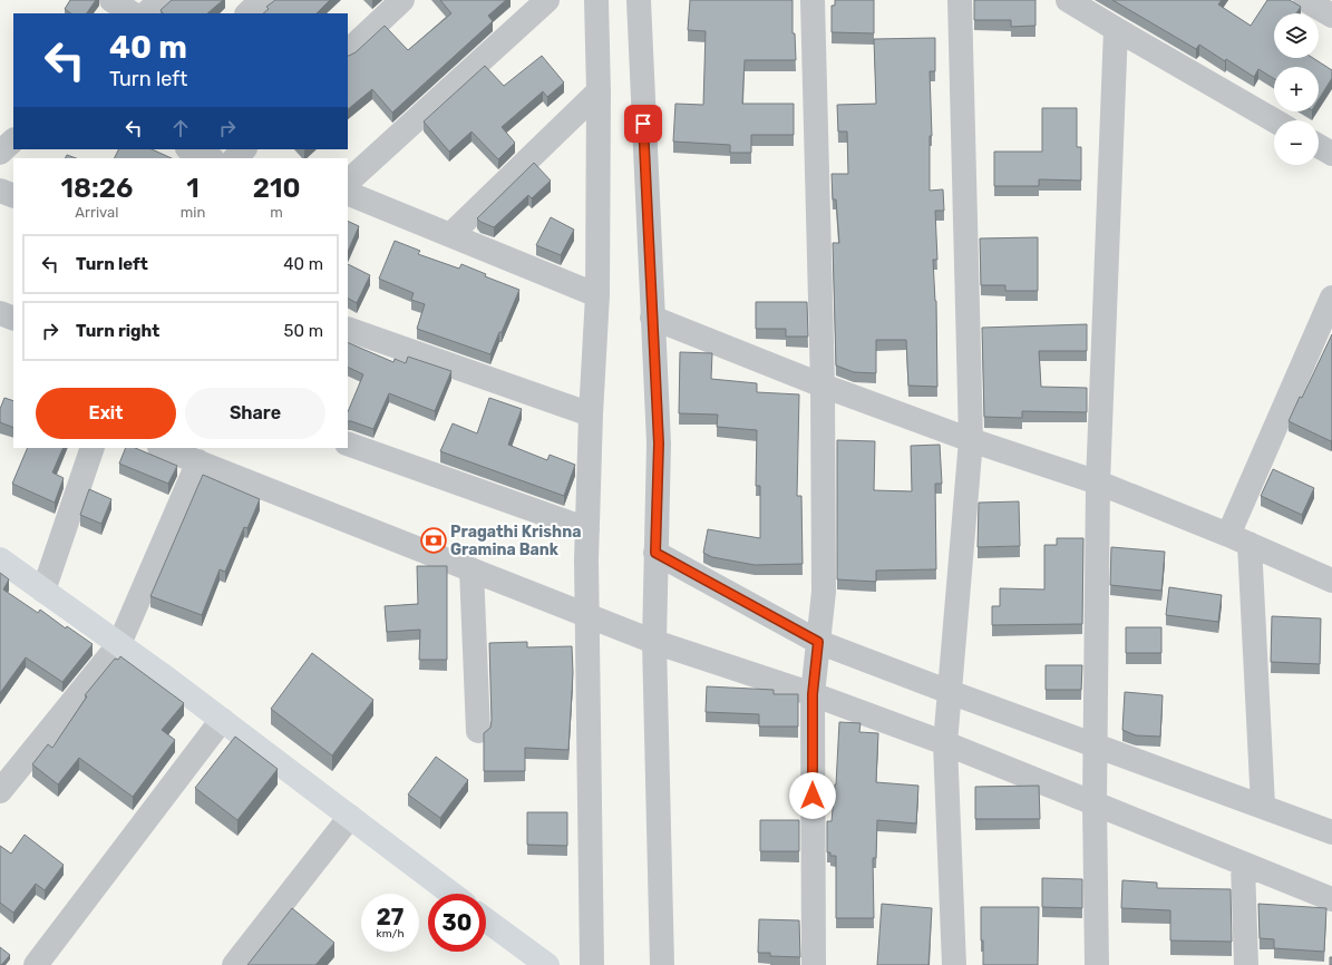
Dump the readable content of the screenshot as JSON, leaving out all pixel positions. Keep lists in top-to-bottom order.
{
  "places": {
    "bank": ["Pragathi Krishna Gramina Bank"]
  },
  "page": {
    "map_buttons": ["+", "−"],
    "turn": ["40 m", "Turn left"],
    "eta": [
      "18:26",
      "Arrival",
      "1",
      "min",
      "210",
      "m"
    ],
    "list": [
      {
        "name": "Turn left",
        "value": "40 m"
      },
      {
        "name": "Turn right",
        "value": "50 m"
      }
    ],
    "buttons": ["Exit", "Share"],
    "speed": "27 km/h",
    "limit": "30"
  }
}
